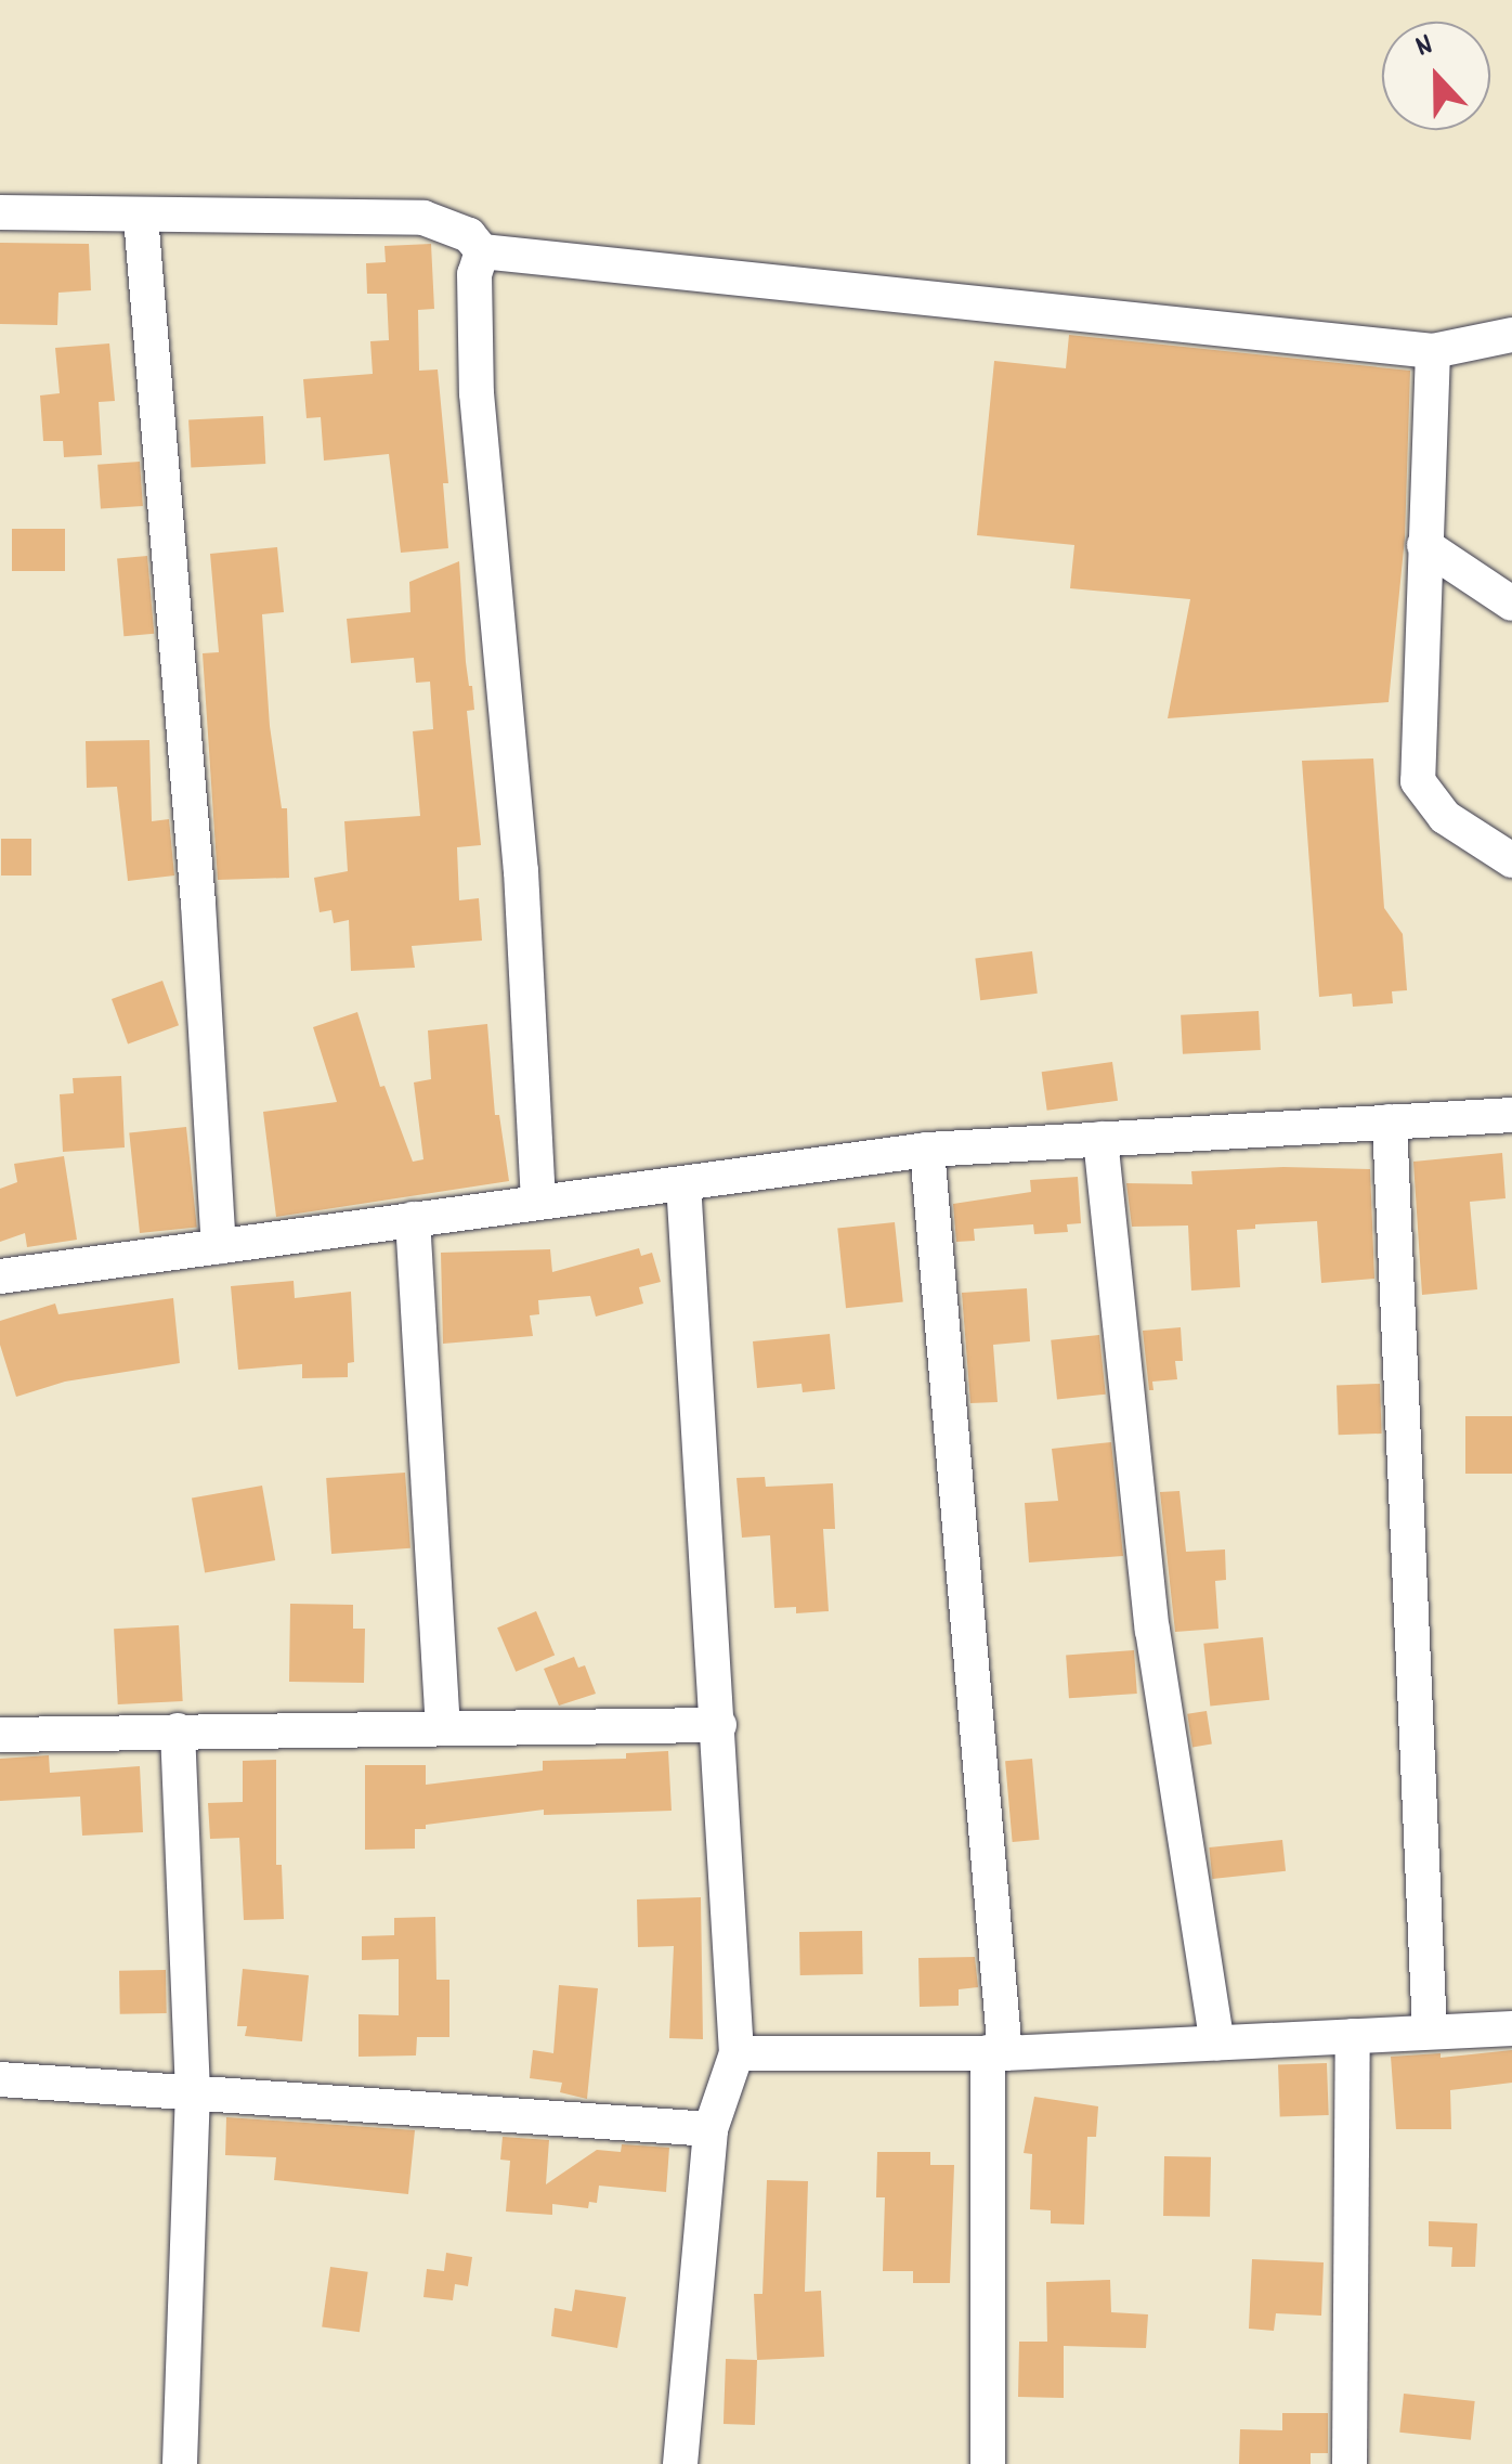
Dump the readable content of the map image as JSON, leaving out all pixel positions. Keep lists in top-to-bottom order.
{
  "north": "top"
}
